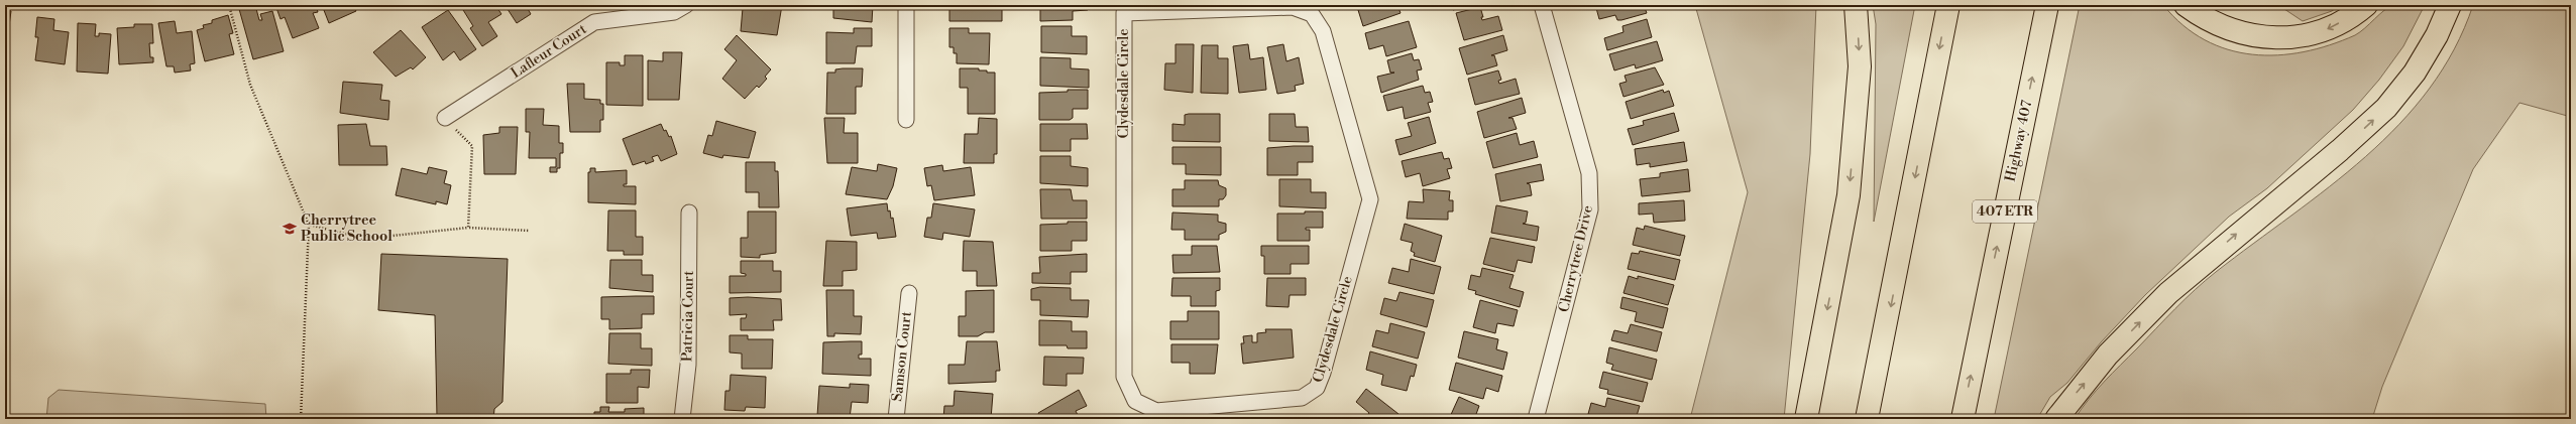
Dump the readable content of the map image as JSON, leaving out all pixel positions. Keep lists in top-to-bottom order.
{
  "streets": {
    "highway": ["Highway 407", "407 ETR"],
    "street": [
      "Lafleur Court",
      "Clydesdale Circle",
      "Cherrytree Drive",
      "Patricia Court",
      "Samson Court"
    ]
  },
  "places": {
    "school or university": ["Cherrytree Public School"]
  }
}
